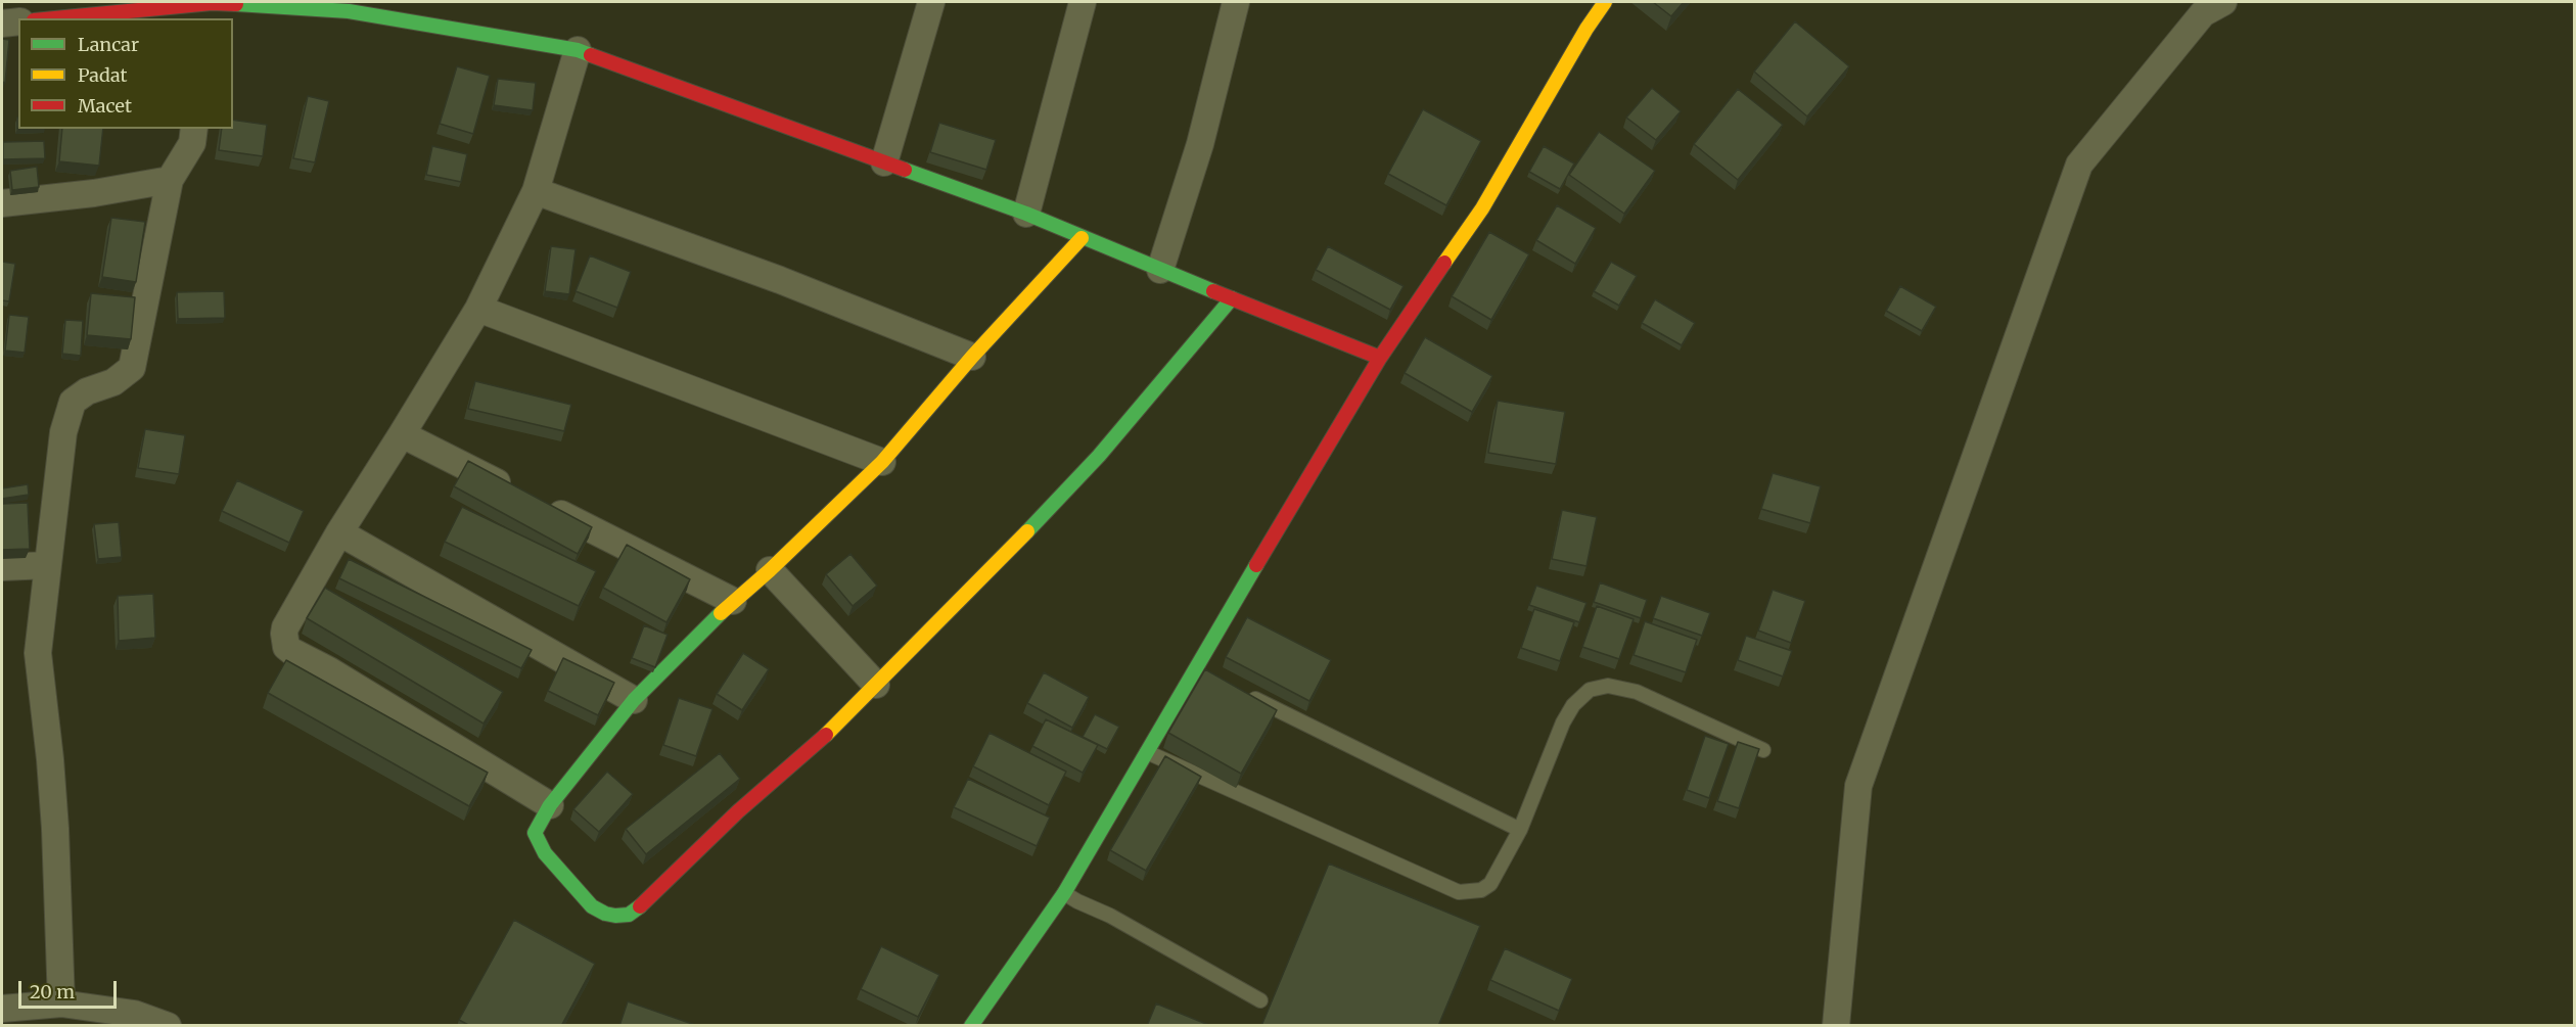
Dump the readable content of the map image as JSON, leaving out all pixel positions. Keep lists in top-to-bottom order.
{
  "legend": ["Lancar", "Padat", "Macet"],
  "scale_bar": "20 m"
}
